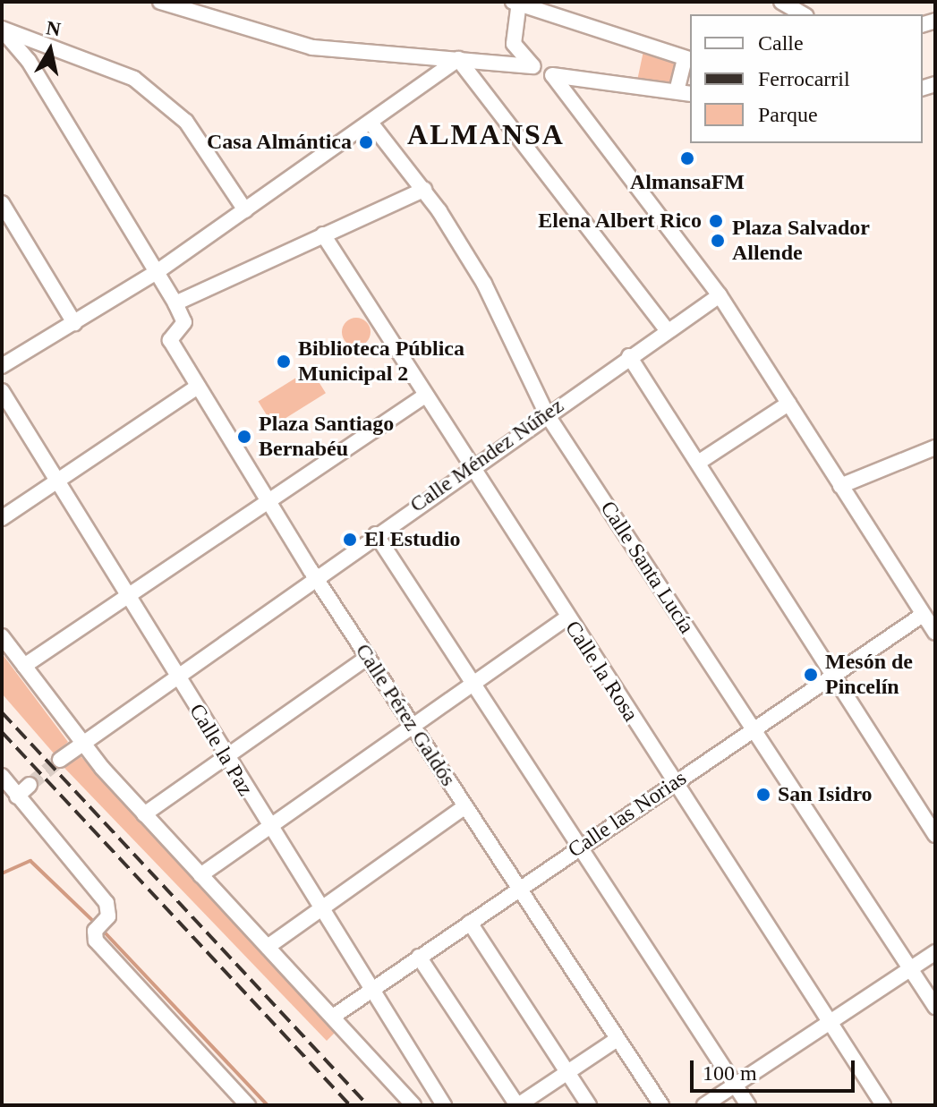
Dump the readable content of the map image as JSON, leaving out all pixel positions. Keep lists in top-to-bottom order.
{
  "streets": {
    "street": [
      "Calle Méndez Núñez",
      "Calle Santa Lucía",
      "Calle la Rosa",
      "Calle Pérez Galdós",
      "Calle la Paz",
      "Calle las Norias"
    ]
  },
  "crossings": [
    ["Calle Méndez Núñez", "Calle Santa Lucía"],
    ["Calle Méndez Núñez", "Calle la Rosa"],
    ["Calle Méndez Núñez", "Calle Pérez Galdós"],
    ["Calle Méndez Núñez", "Calle la Paz"],
    ["Calle Santa Lucía", "Calle las Norias"],
    ["Calle la Rosa", "Calle las Norias"],
    ["Calle Pérez Galdós", "Calle las Norias"],
    ["Calle la Paz", "Calle las Norias"]
  ],
  "districts": ["ALMANSA"],
  "places": [
    "Casa Almántica",
    "AlmansaFM",
    "Elena Albert Rico",
    "Plaza Salvador Allende",
    "Biblioteca Pública Municipal 2",
    "Plaza Santiago Bernabéu",
    "El Estudio",
    "Mesón de Pincelín",
    "San Isidro"
  ],
  "legend": ["Calle", "Ferrocarril", "Parque"],
  "scale_bar": "100 m",
  "north": "top"
}
